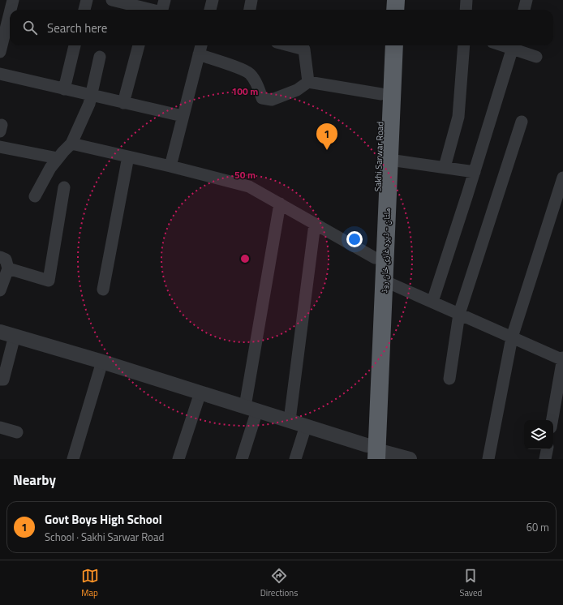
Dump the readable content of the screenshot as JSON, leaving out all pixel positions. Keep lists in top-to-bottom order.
{
  "streets": {
    "highway": ["Sakhi Sarwar Road", "ملتان - ڈیرہ غازی خان روڈ"]
  },
  "crossings": [
    ["Sakhi Sarwar Road", "ملتان - ڈیرہ غازی خان روڈ"]
  ],
  "page": {
    "search": "Search here",
    "pins": "1",
    "heading": "Nearby",
    "list": [
      {
        "mark": "1",
        "name": "Govt Boys High School",
        "note": "School · Sakhi Sarwar Road",
        "value": "60 m"
      }
    ],
    "nav": ["Map", "Directions", "Saved"]
  },
  "rings": ["100 m", "50 m"]
}
